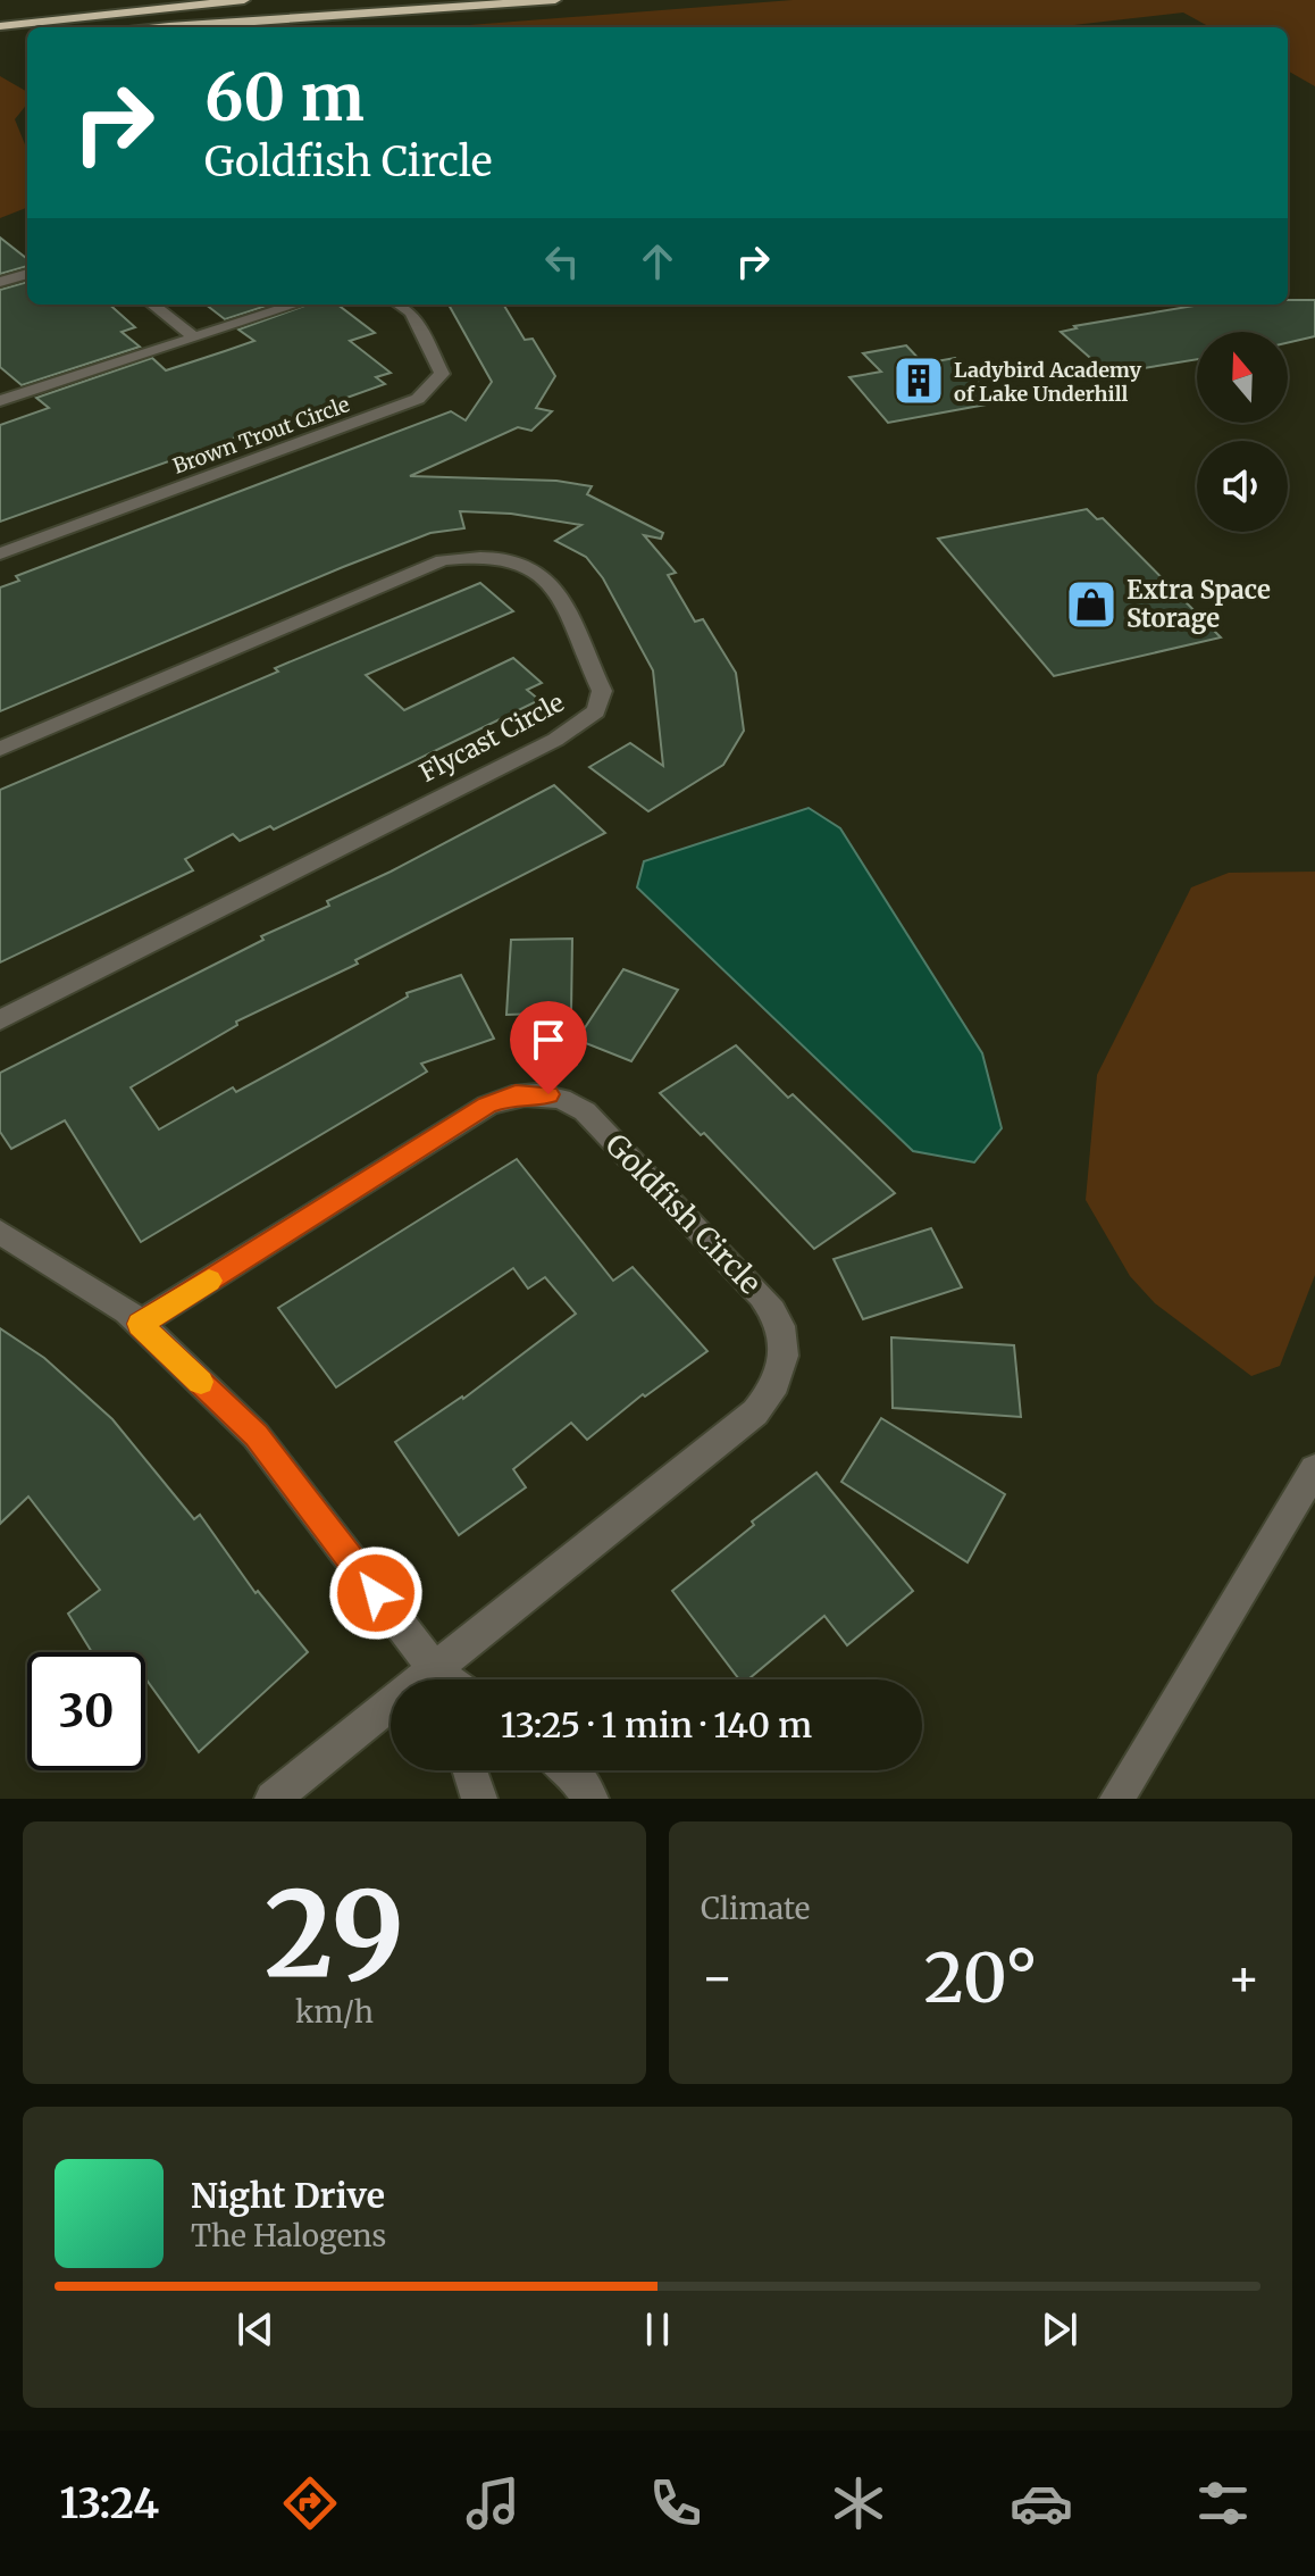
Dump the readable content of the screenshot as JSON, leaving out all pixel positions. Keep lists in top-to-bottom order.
{
  "streets": {
    "street": ["Brown Trout Circle", "Flycast Circle", "Goldfish Circle"]
  },
  "places": {
    "building": ["Ladybird Academy of Lake Underhill"],
    "shop": ["Extra Space Storage"]
  },
  "north": "top",
  "page": {
    "turn": ["60 m", "Goldfish Circle"],
    "limit": "30",
    "trip": "13:25 · 1 min · 140 m",
    "tile": [
      ["29", "km/h"],
      "Climate"
    ],
    "heat": ["−", "20°", "+"],
    "song": ["Night Drive", "The Halogens"],
    "tabs": "13:24"
  }
}
